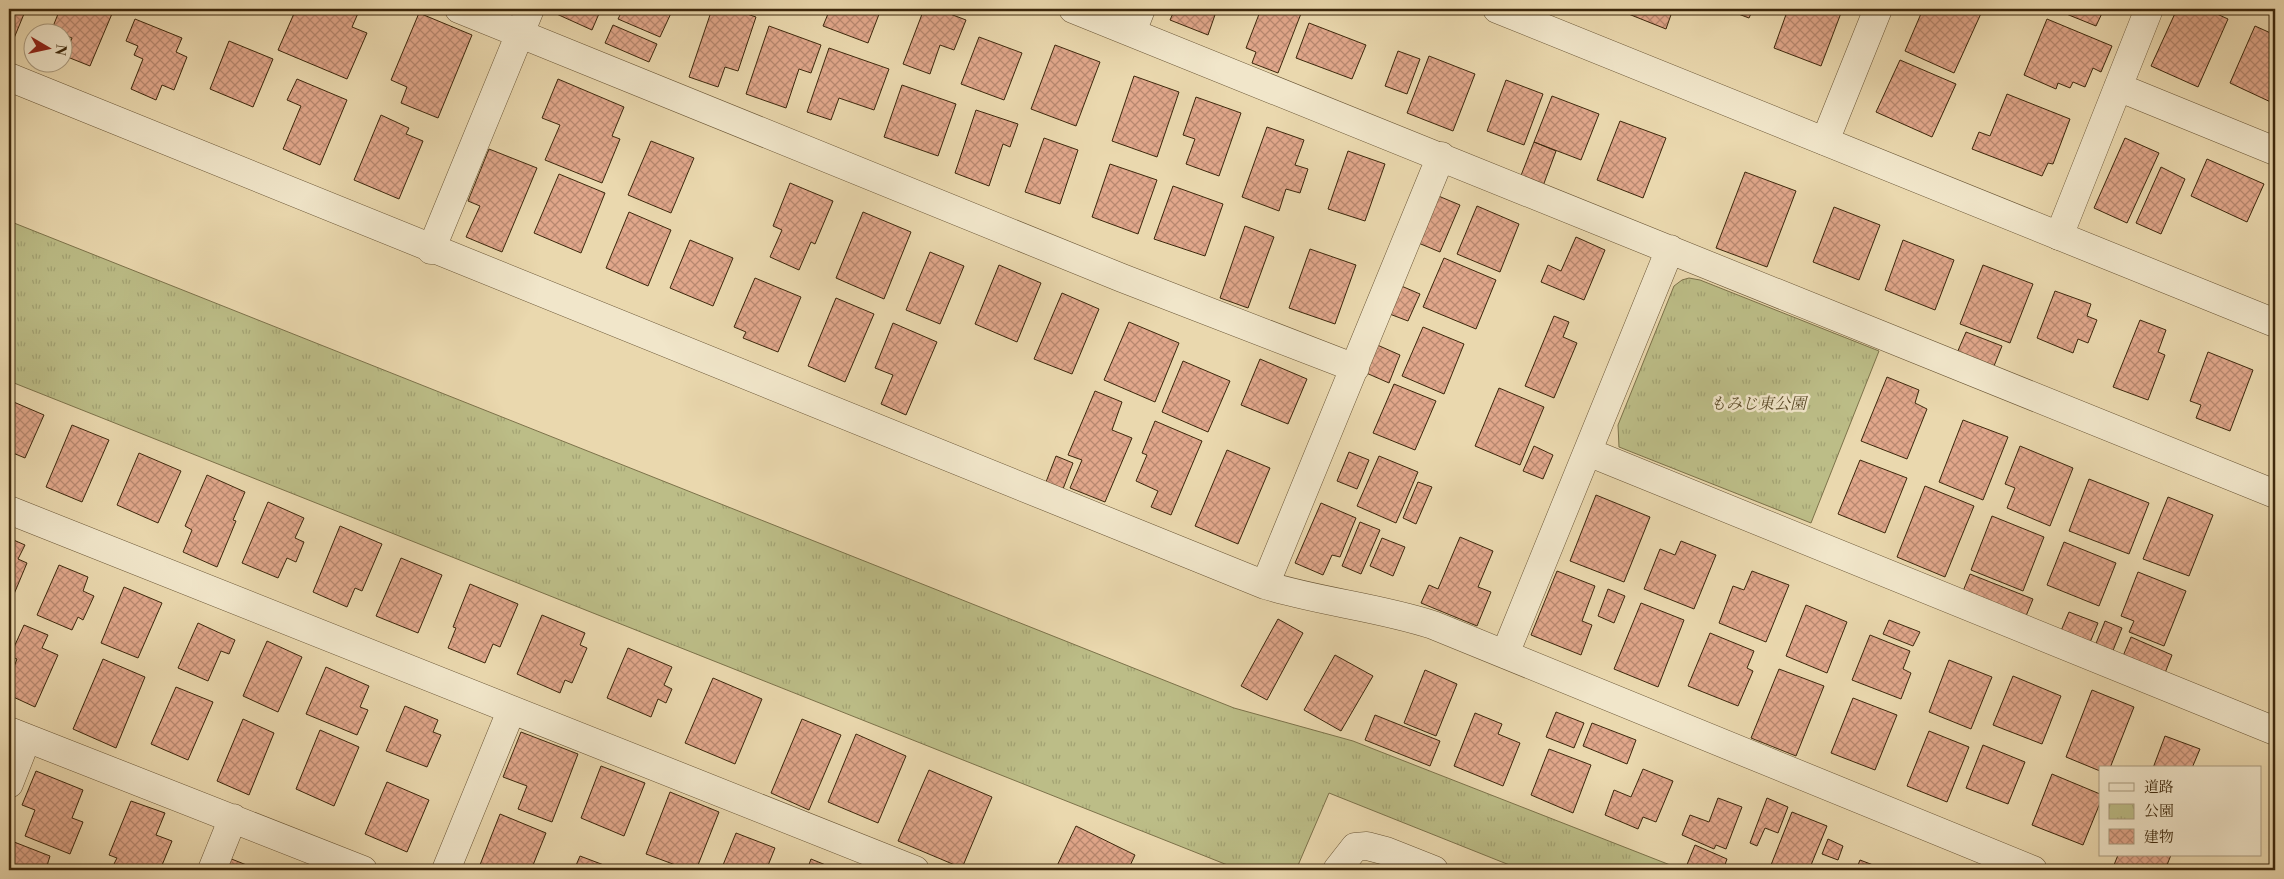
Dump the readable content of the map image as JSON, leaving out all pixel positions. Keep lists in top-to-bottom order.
{
  "parks": ["もみじ東公園"],
  "legend": ["道路", "公園", "建物"],
  "north": "right"
}
